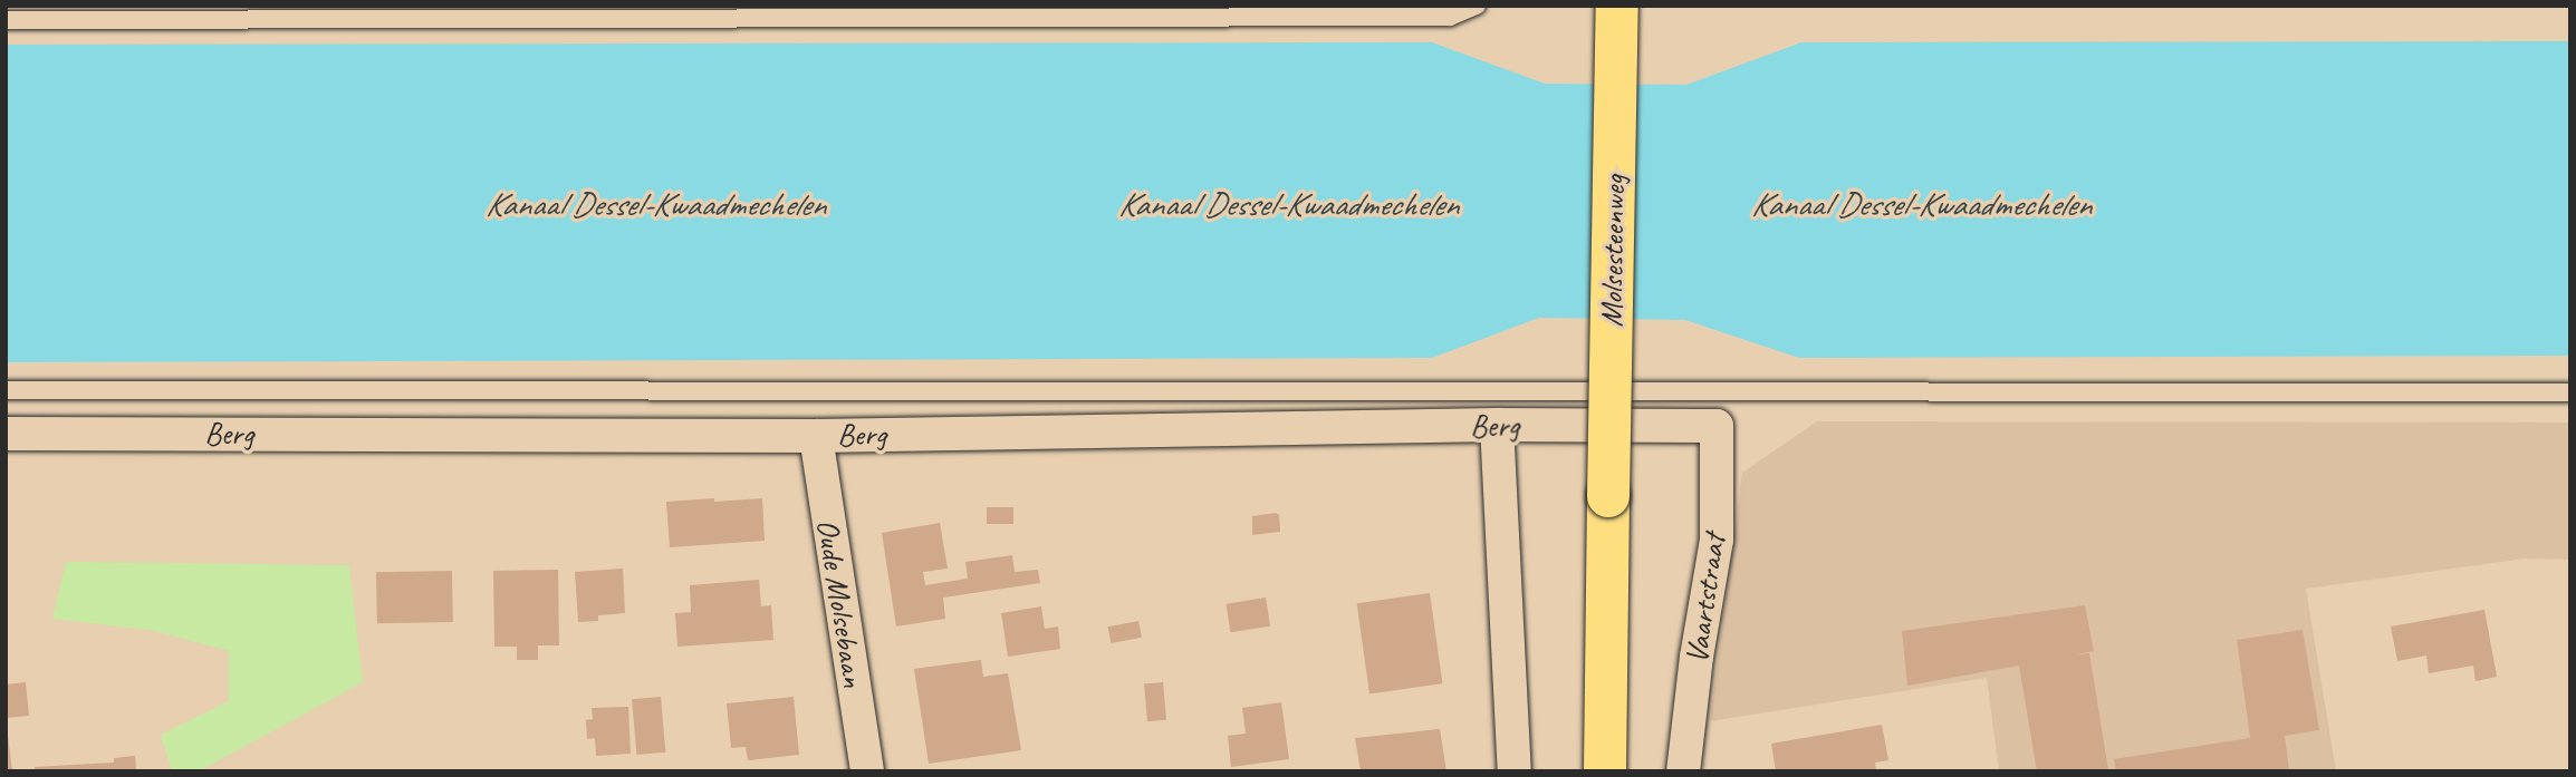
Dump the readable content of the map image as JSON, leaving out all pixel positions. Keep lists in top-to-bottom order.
{
  "streets": {
    "main road": ["Molsesteenweg"],
    "street": ["Berg", "Vaartstraat", "Oude Molsebaan"]
  },
  "crossings": [
    ["Berg", "Vaartstraat"],
    ["Berg", "Oude Molsebaan"]
  ],
  "water": ["Kanaal Dessel-Kwaadmechelen"]
}
